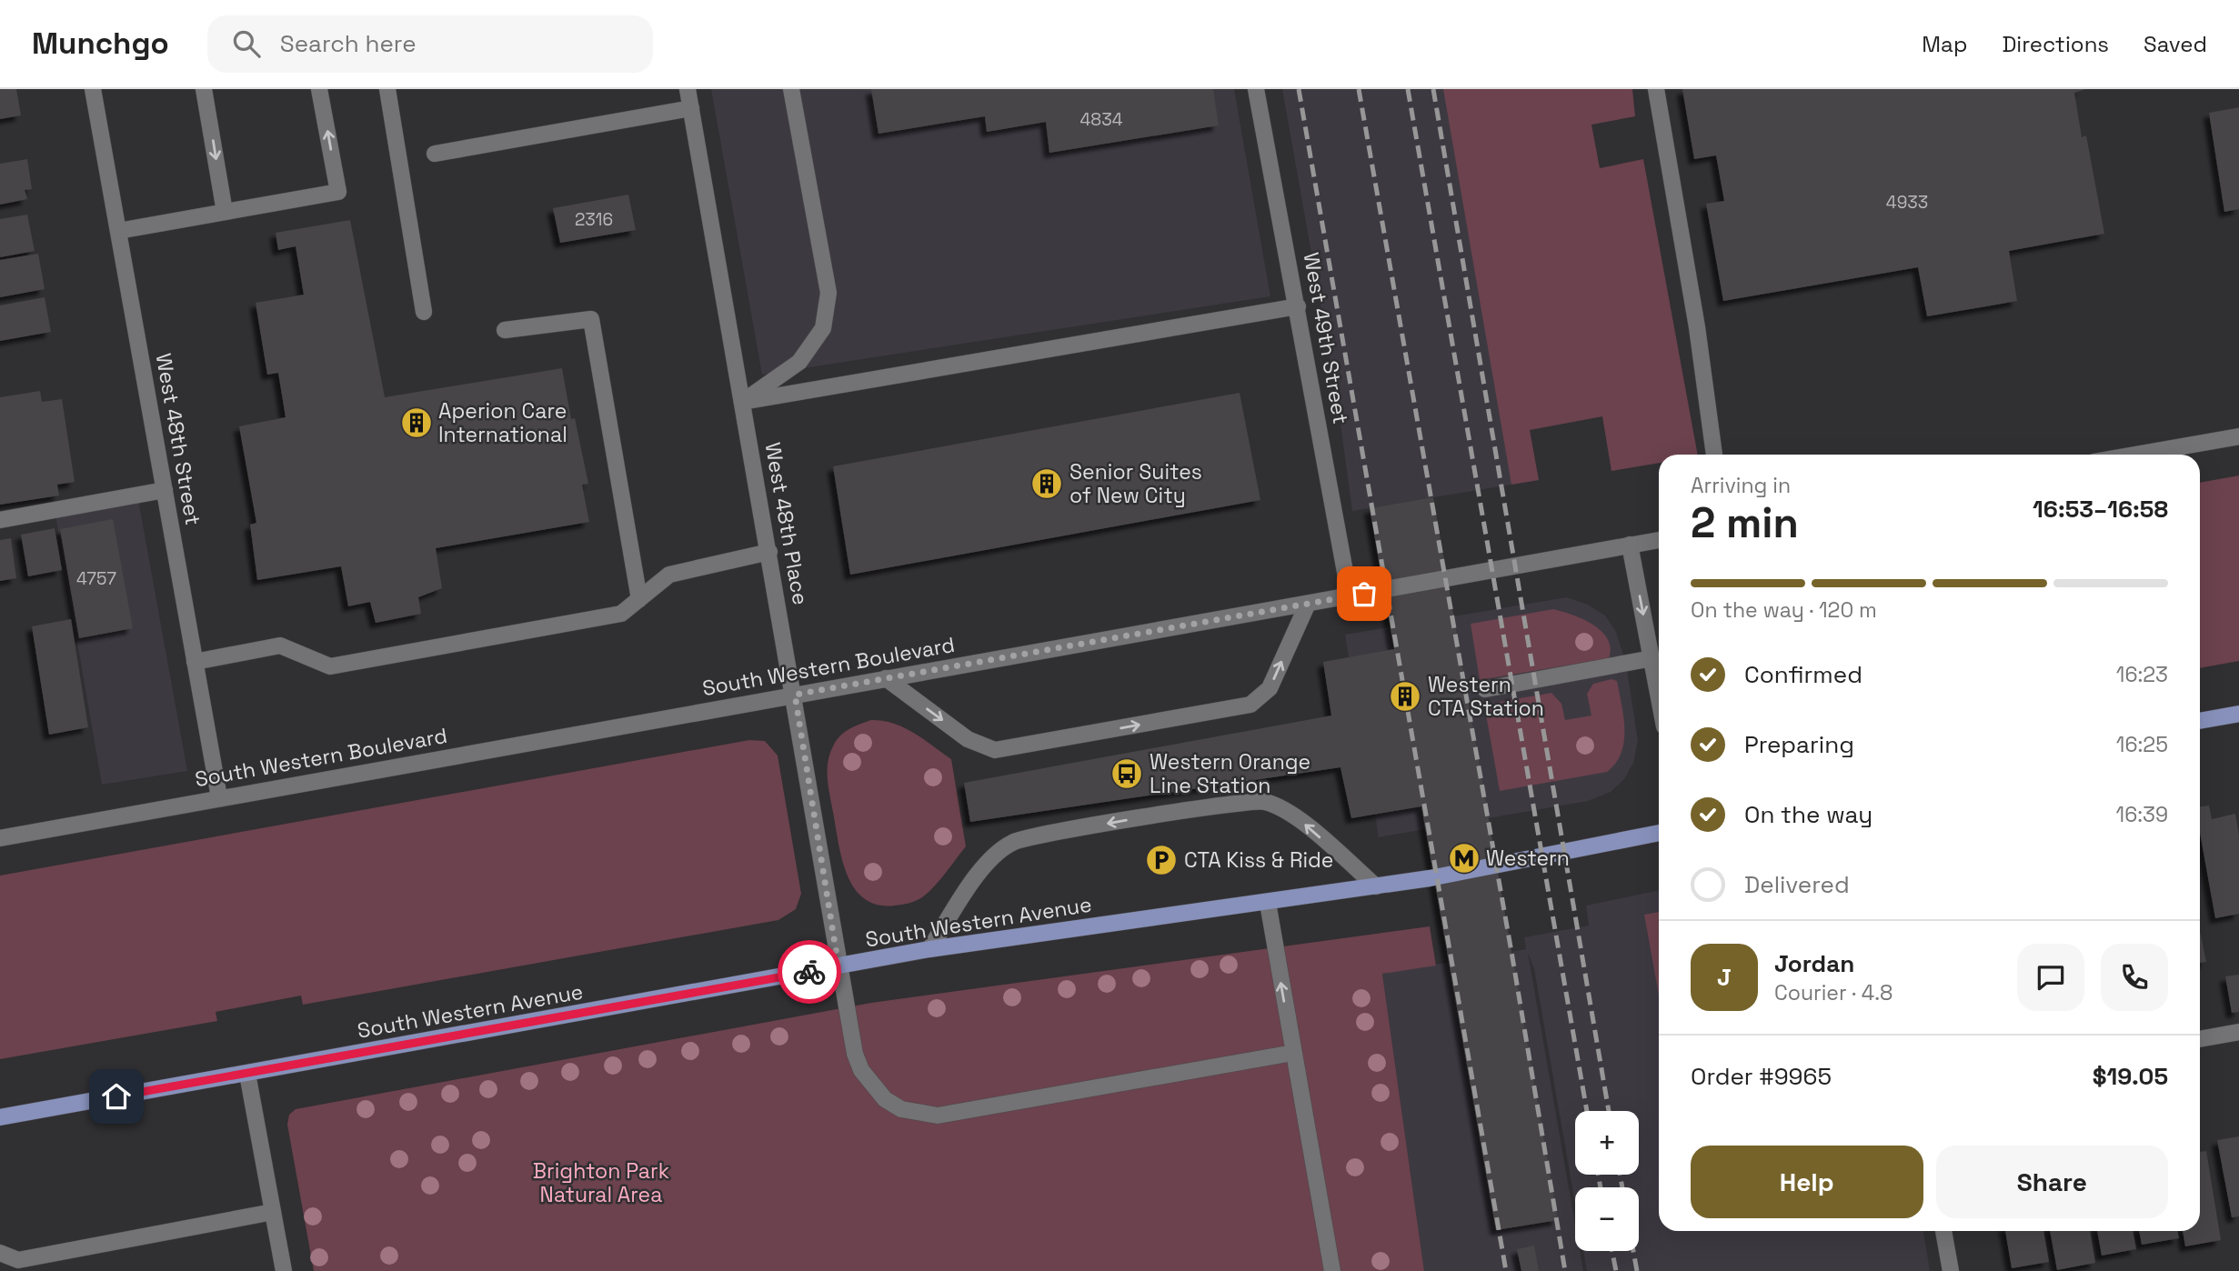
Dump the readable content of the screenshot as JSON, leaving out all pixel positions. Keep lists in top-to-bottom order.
{
  "streets": {
    "main road": ["South Western Avenue"],
    "street": [
      "West 49th Street",
      "West 48th Street",
      "West 48th Place",
      "South Western Boulevard"
    ]
  },
  "crossings": [
    ["West 49th Street", "South Western Boulevard"],
    ["West 48th Street", "South Western Boulevard"],
    ["West 48th Place", "South Western Boulevard"],
    ["West 48th Place", "South Western Avenue"]
  ],
  "parks": ["Brighton Park Natural Area"],
  "places": {
    "building": ["Aperion Care International", "Senior Suites of New City", "Western CTA Station"],
    "bus stop": ["Western Orange Line Station"],
    "metro station": ["Western"],
    "parking": ["CTA Kiss & Ride"]
  },
  "house_numbers": [
    "4834",
    "4933",
    "2316",
    "4757"
  ],
  "page": {
    "header": "Munchgo",
    "search": "Search here",
    "nav": ["Map", "Directions", "Saved"],
    "heading": ["2 min", "Arriving in", "16:53–16:58"],
    "panel": [
      "Jordan",
      "Courier · 4.8",
      "Order #9965",
      "$19.05"
    ],
    "bar": "On the way · 120 m",
    "list": [
      ["Confirmed", "16:23"],
      ["Preparing", "16:25"],
      ["On the way", "16:39"],
      "Delivered"
    ],
    "round": "J",
    "map_buttons": ["+", "−"],
    "buttons": ["Help", "Share"]
  }
}
